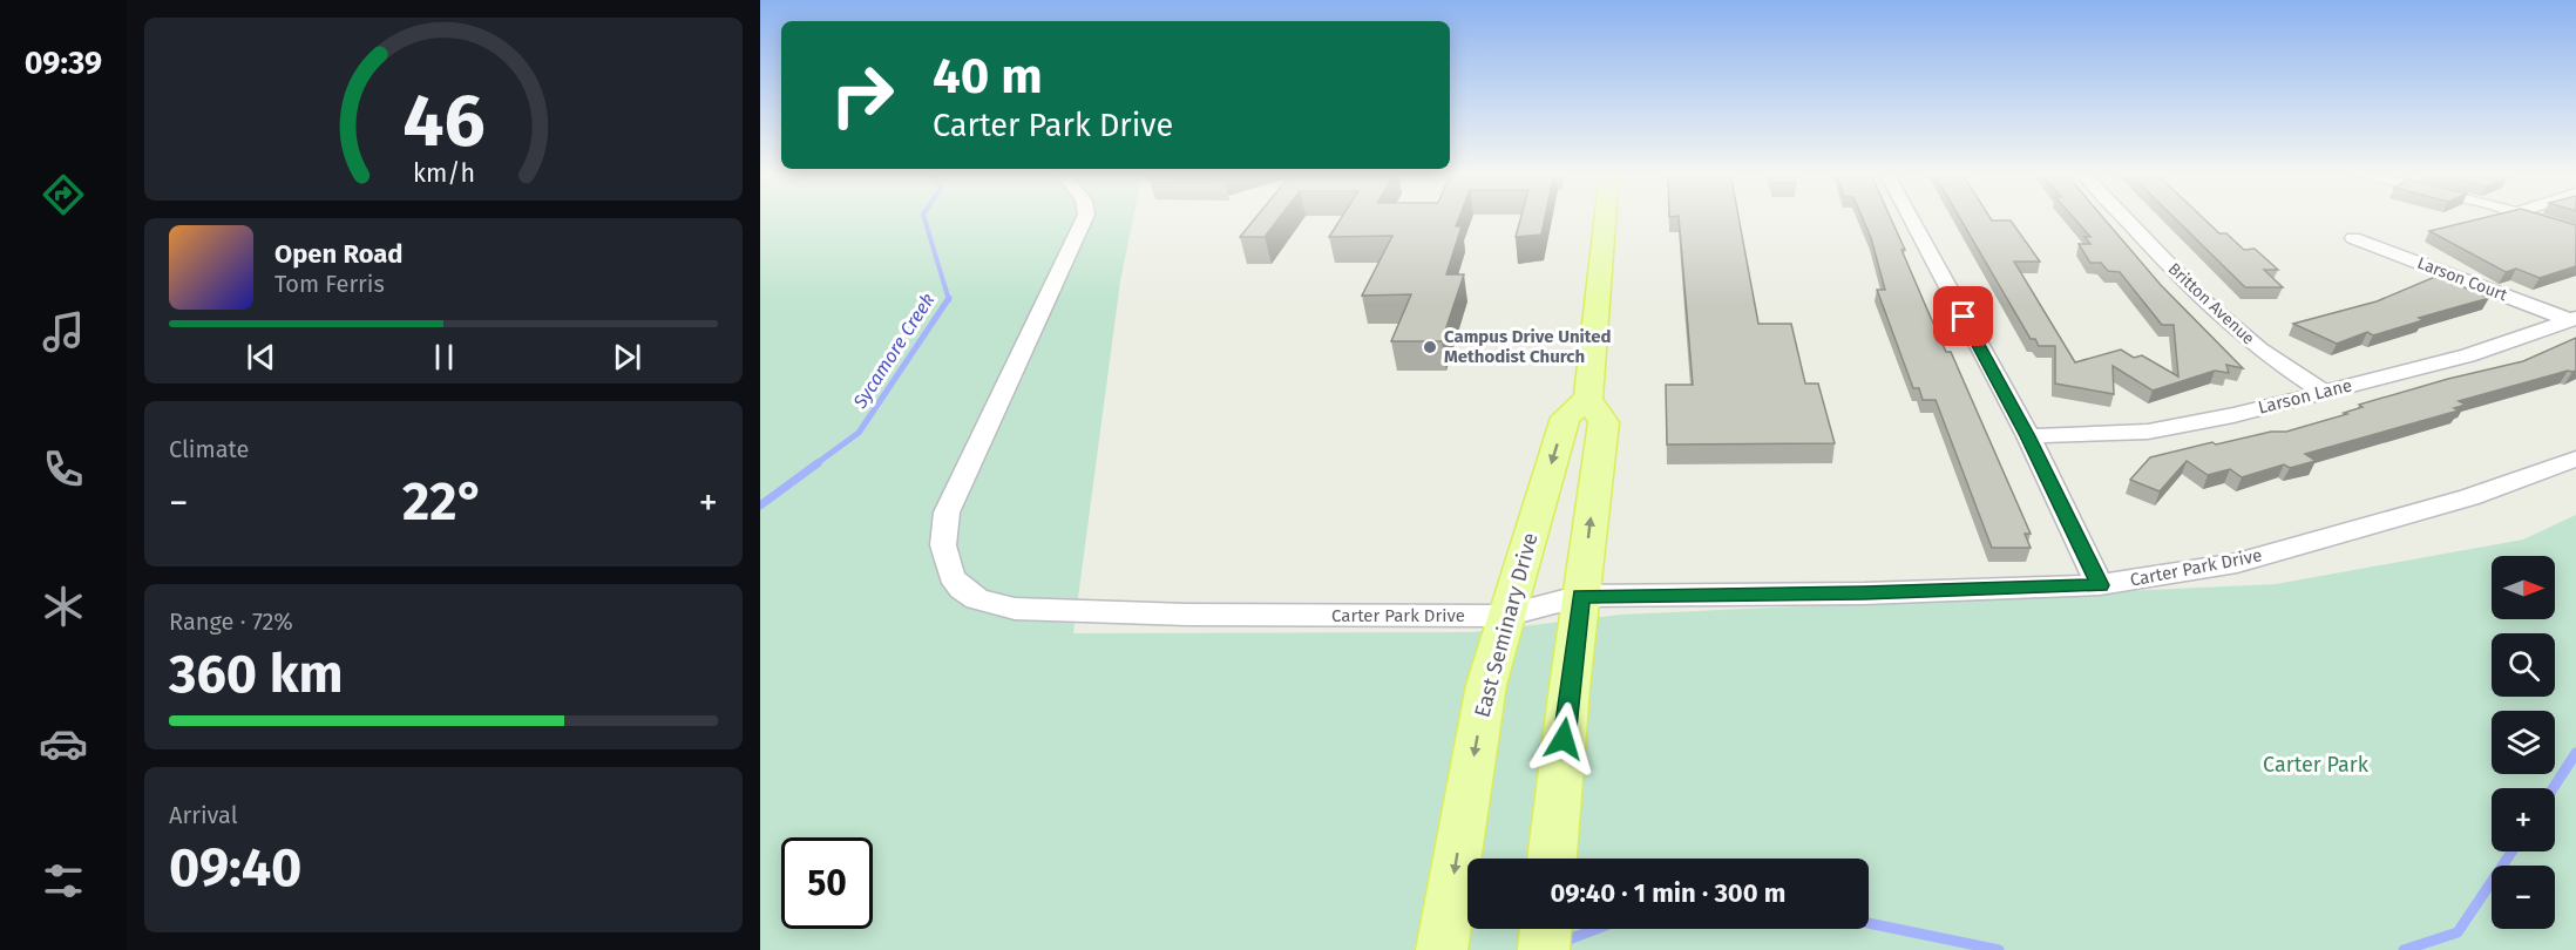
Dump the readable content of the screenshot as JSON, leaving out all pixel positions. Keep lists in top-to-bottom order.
{
  "streets": {
    "main road": ["East Seminary Drive"],
    "street": [
      "Larson Court",
      "Britton Avenue",
      "Larson Lane",
      "Carter Park Drive"
    ]
  },
  "crossings": [
    ["Larson Court", "Larson Lane"],
    ["Britton Avenue", "Larson Lane"],
    ["Carter Park Drive", "East Seminary Drive"]
  ],
  "water": ["Sycamore Creek"],
  "parks": ["Carter Park"],
  "places": ["Campus Drive United Methodist Church"],
  "north": "right",
  "page": {
    "tabs": "09:39",
    "turn": ["40 m", "Carter Park Drive"],
    "song": ["Open Road", "Tom Ferris"],
    "tile": [
      "Climate",
      ["Range · 72%", "360 km"],
      ["Arrival", "09:40"]
    ],
    "heat": ["−", "22°", "+"],
    "map_buttons": ["+", "−"],
    "limit": "50",
    "trip": "09:40 · 1 min · 300 m",
    "gauge": ["46", "km/h"]
  }
}
